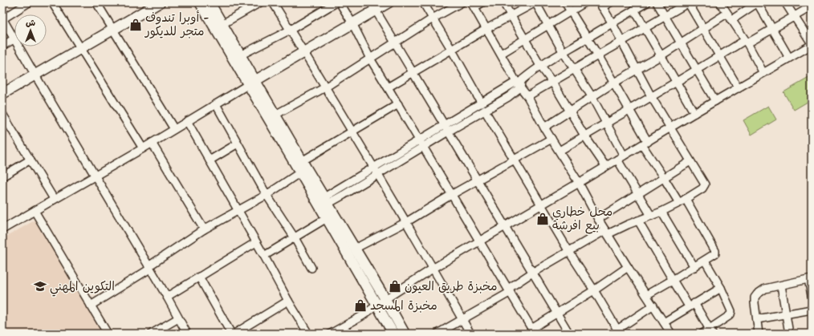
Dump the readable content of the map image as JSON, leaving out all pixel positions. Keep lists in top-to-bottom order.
{
  "places": {
    "shop": [
      "أوبرا تندوف - متجر للديكور",
      "محل خطاري بيع افرشة",
      "مخبزة طريق العيون",
      "مخبزة المسجد"
    ],
    "school or university": ["التكوين المهني"]
  },
  "north": "top"
}
